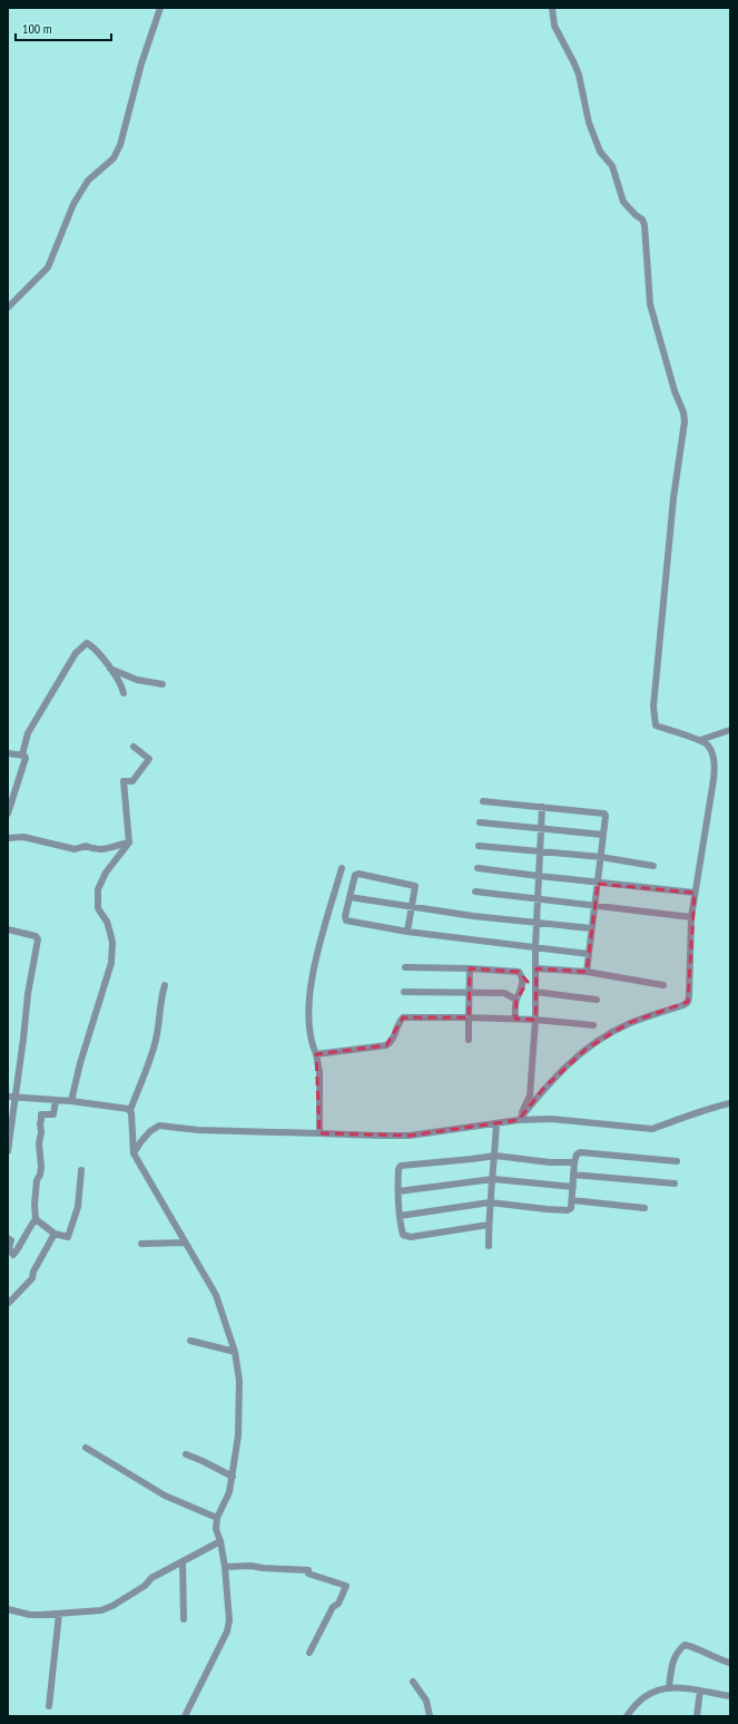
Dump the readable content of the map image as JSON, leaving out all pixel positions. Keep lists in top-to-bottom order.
{
  "scale_bar": "100 m"
}
